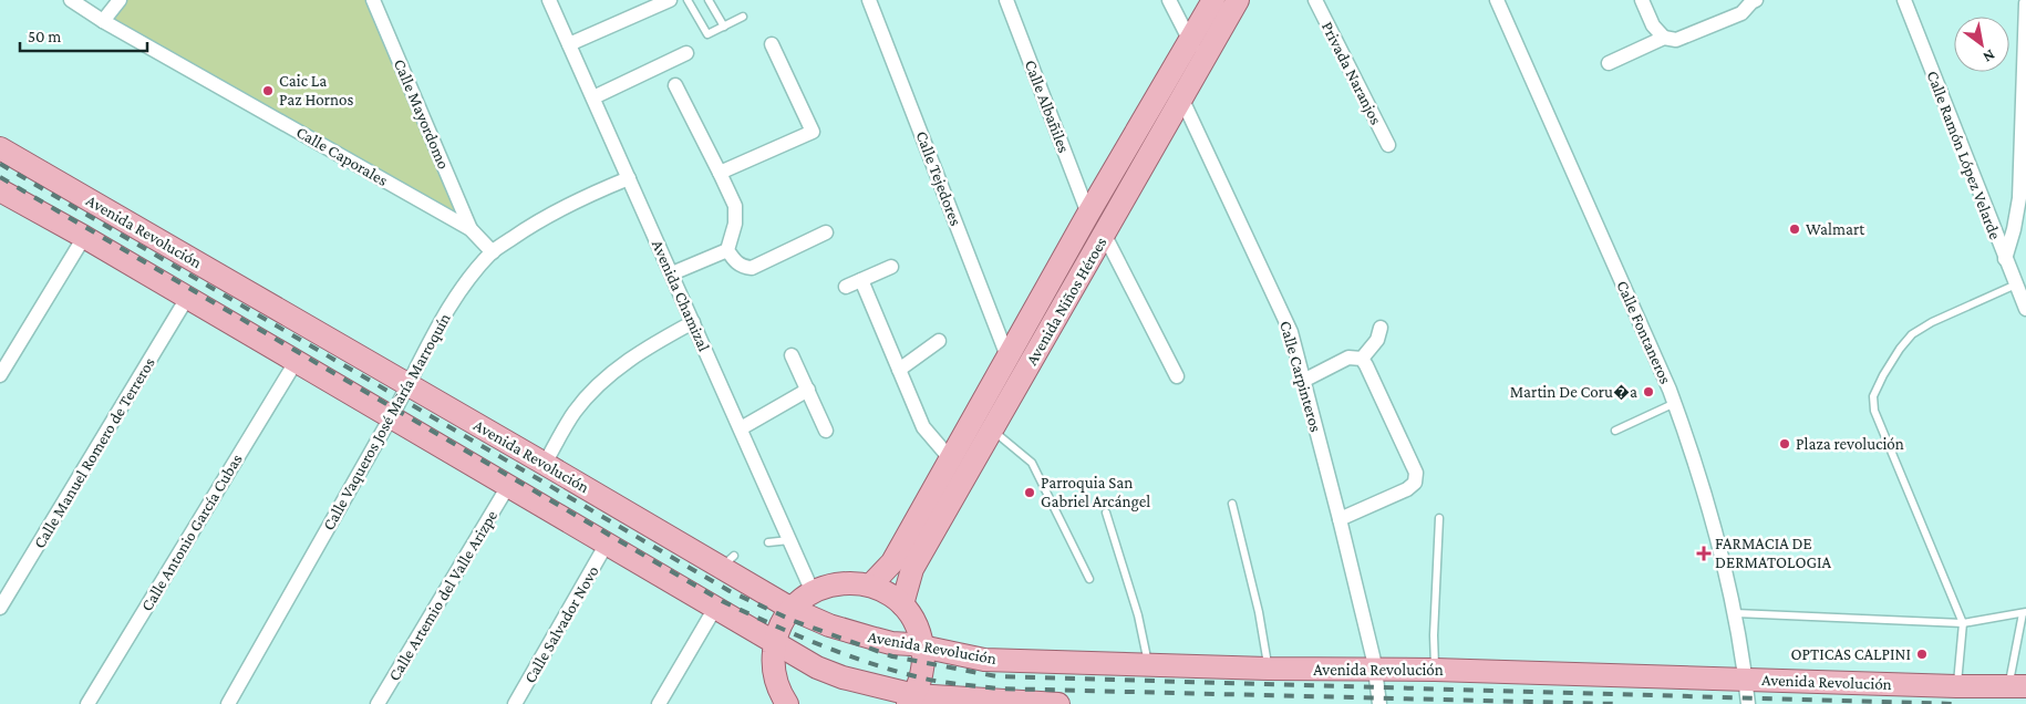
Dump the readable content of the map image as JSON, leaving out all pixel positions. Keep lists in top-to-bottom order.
{
  "streets": {
    "main road": ["Avenida Revolución", "Avenida Niños Héroes"],
    "street": [
      "Privada Naranjos",
      "Calle Albañiles",
      "Calle Mayordomo",
      "Calle Ramón López Velarde",
      "Calle Caporales",
      "Calle Tejedores",
      "Avenida Chamizal",
      "Calle Fontaneros",
      "Calle Carpinteros",
      "Calle Vaqueros José María Marroquín",
      "Calle Manuel Romero de Terreros",
      "Calle Antonio García Cubas",
      "Calle Artemio del Valle Arizpe",
      "Calle Salvador Novo"
    ]
  },
  "crossings": [
    ["Calle Albañiles", "Avenida Niños Héroes"],
    ["Calle Mayordomo", "Calle Caporales"],
    ["Calle Caporales", "Calle Vaqueros José María Marroquín"],
    ["Calle Tejedores", "Avenida Niños Héroes"],
    ["Avenida Revolución", "Calle Fontaneros"],
    ["Avenida Revolución", "Calle Carpinteros"],
    ["Avenida Revolución", "Calle Vaqueros José María Marroquín"],
    ["Avenida Chamizal", "Calle Vaqueros José María Marroquín"],
    ["Avenida Niños Héroes", "Calle Carpinteros"]
  ],
  "places": {
    "other": [
      "Caic La Paz Hornos",
      "Walmart",
      "Martin De Coru�a",
      "Plaza revolución",
      "Parroquia San Gabriel Arcángel",
      "OPTICAS CALPINI"
    ],
    "health": ["FARMACIA DE DERMATOLOGIA"]
  },
  "scale_bar": "50 m",
  "north": "bottom right"
}
